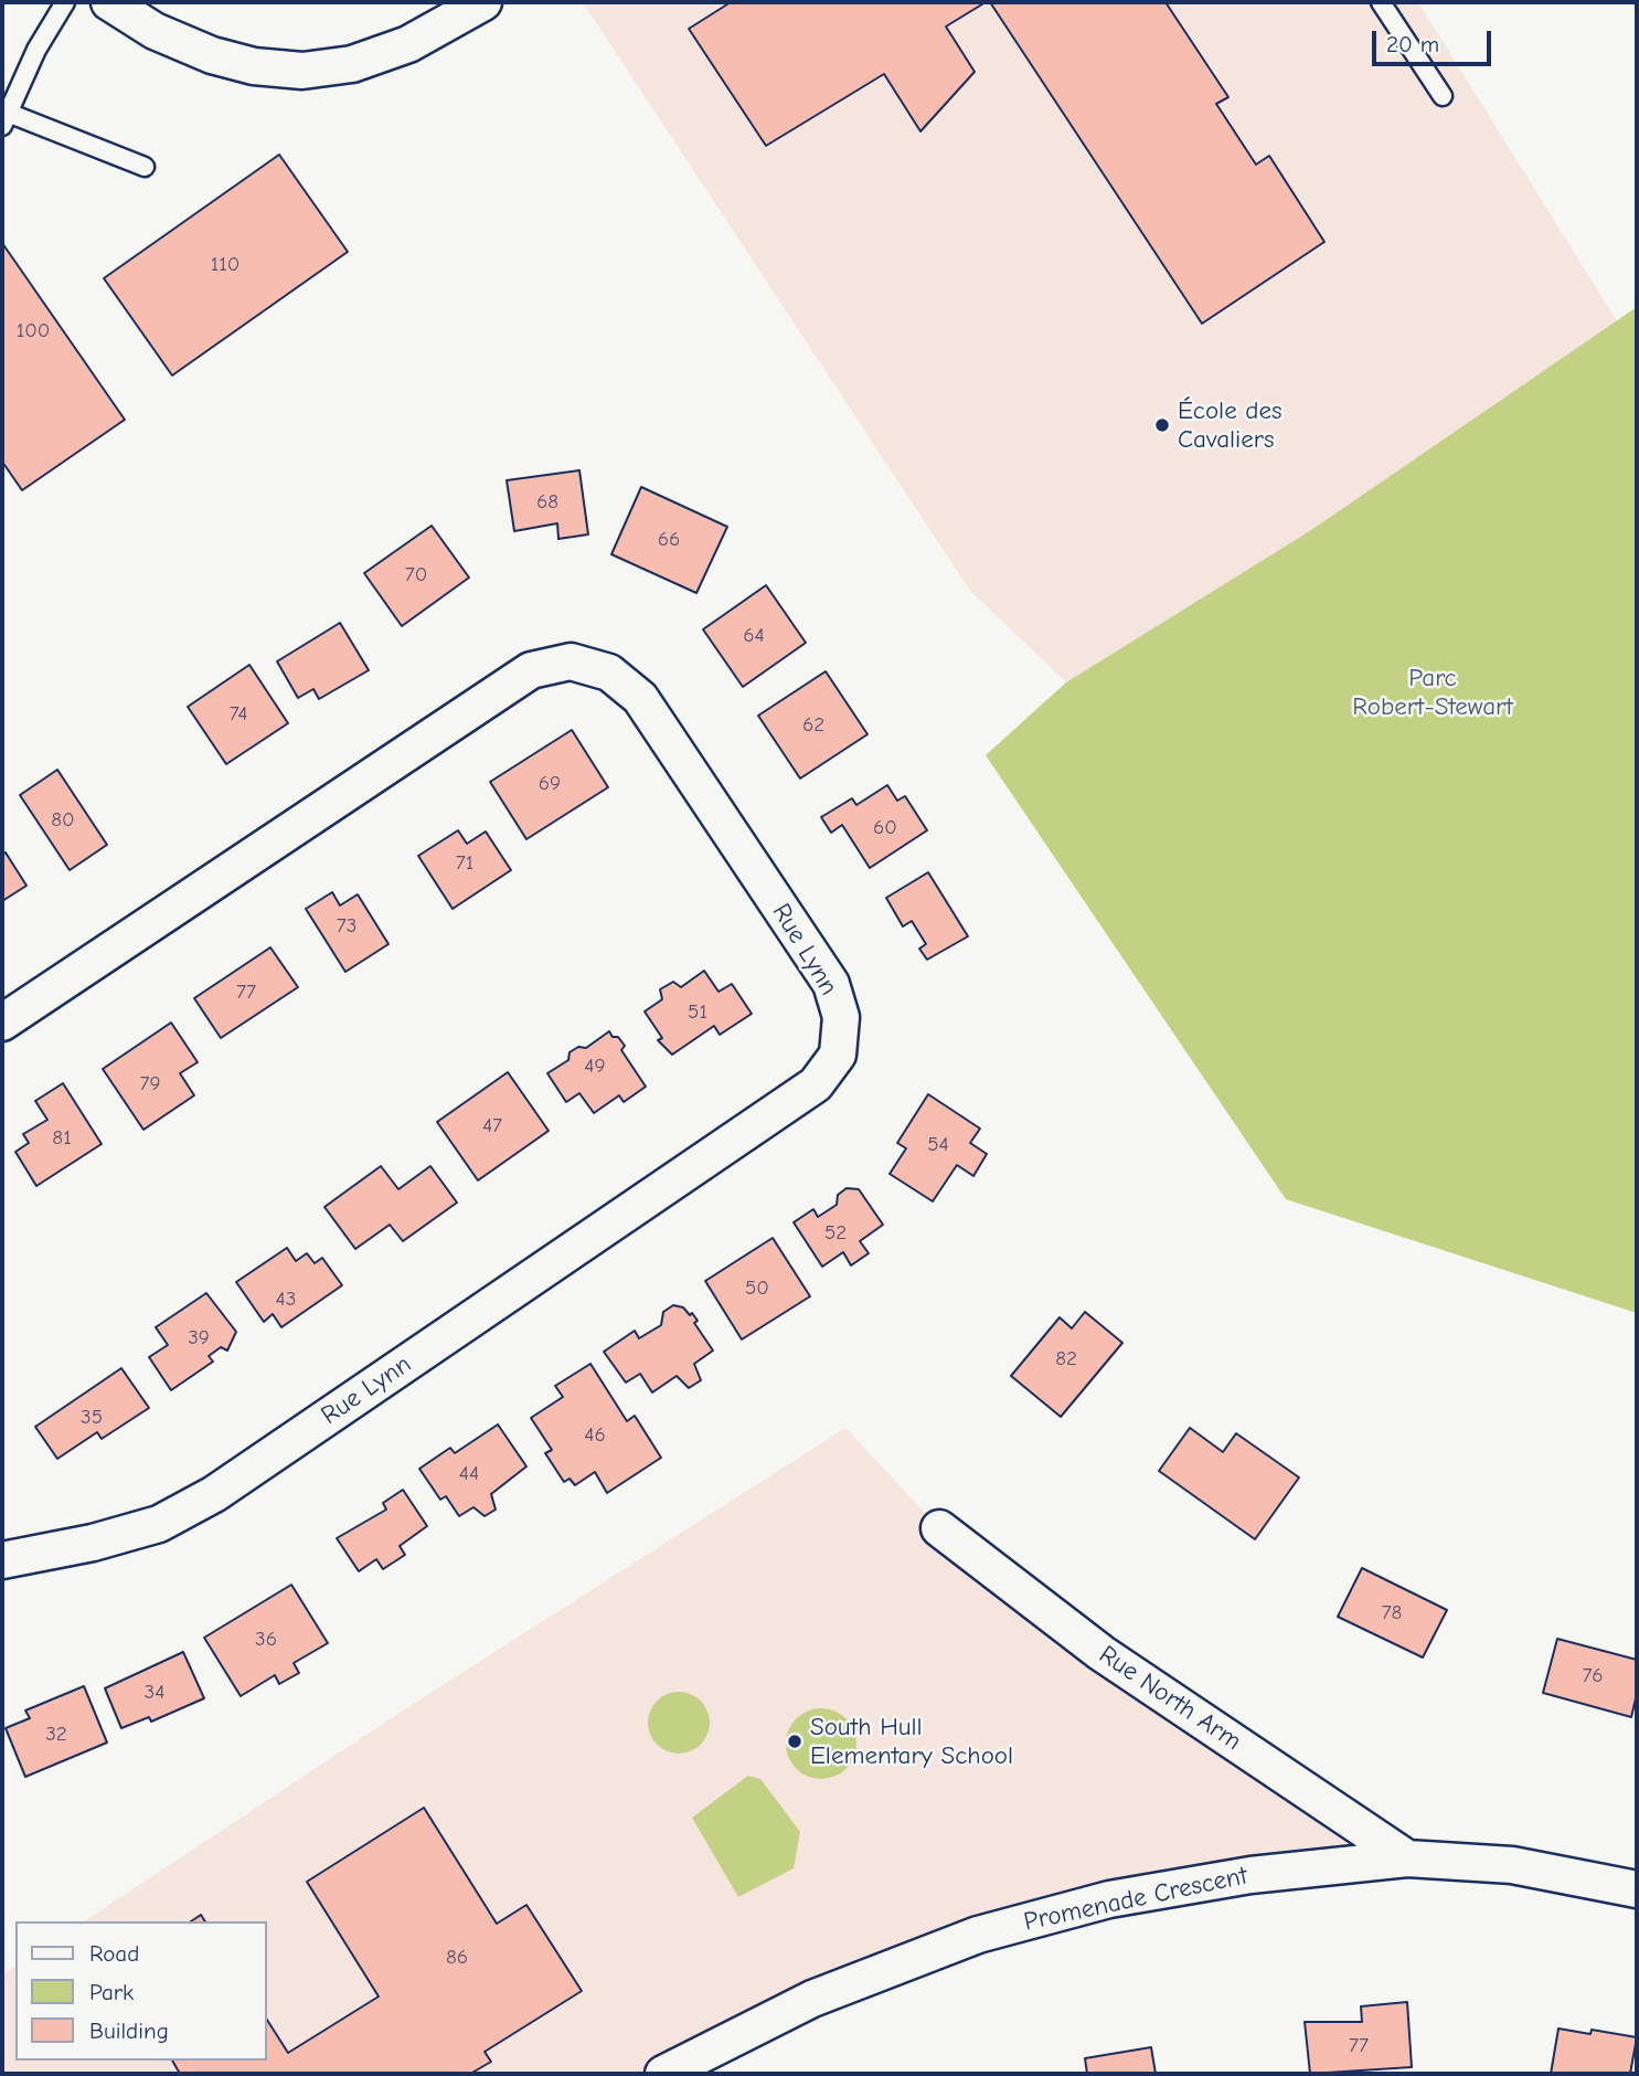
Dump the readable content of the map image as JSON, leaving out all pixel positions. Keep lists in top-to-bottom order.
{
  "streets": {
    "street": ["Rue Lynn", "Rue North Arm", "Promenade Crescent"]
  },
  "crossings": [
    ["Rue North Arm", "Promenade Crescent"]
  ],
  "parks": ["Parc Robert-Stewart"],
  "places": ["École des Cavaliers", "South Hull Elementary School"],
  "house_numbers": [
    "110",
    "100",
    "68",
    "66",
    "70",
    "64",
    "74",
    "62",
    "69",
    "80",
    "60",
    "71",
    "73",
    "77",
    "51",
    "49",
    "79",
    "47",
    "81",
    "54",
    "52",
    "50",
    "43",
    "39",
    "82",
    "35",
    "46",
    "44",
    "78",
    "36",
    "76",
    "34",
    "32",
    "86",
    "77"
  ],
  "legend": ["Road", "Park", "Building"],
  "scale_bar": "20 m"
}
